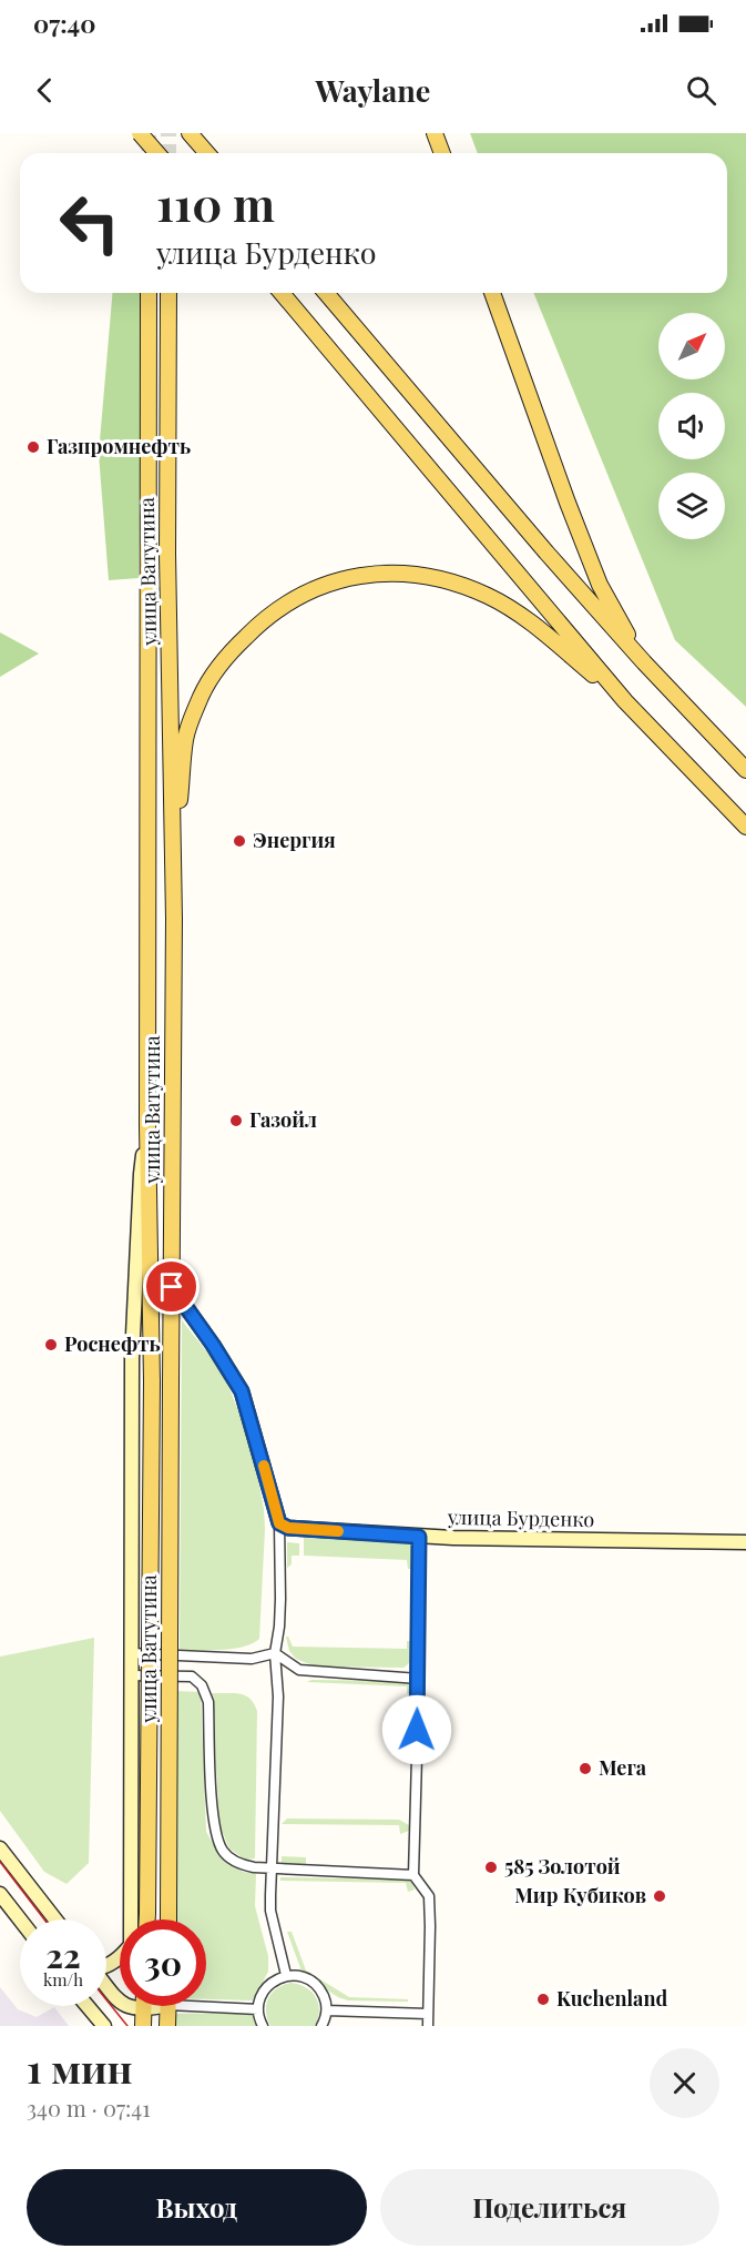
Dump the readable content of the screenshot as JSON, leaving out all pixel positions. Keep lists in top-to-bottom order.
{
  "streets": {
    "main road": ["улица Ватутина"],
    "street": ["улица Бурденко"]
  },
  "places": [
    "Газпромнефть",
    "Энергия",
    "Газойл",
    "Роснефть",
    "Мега",
    "585 Золотой",
    "Мир Кубиков",
    "Kuchenland"
  ],
  "north": "top right",
  "page": {
    "status": "07:40",
    "header": "Waylane",
    "turn": ["110 m", "улица Бурденко"],
    "speed": "22 km/h",
    "limit": "30",
    "heading": ["1 мин", "340 m · 07:41"],
    "buttons": ["Выход", "Поделиться"]
  }
}
